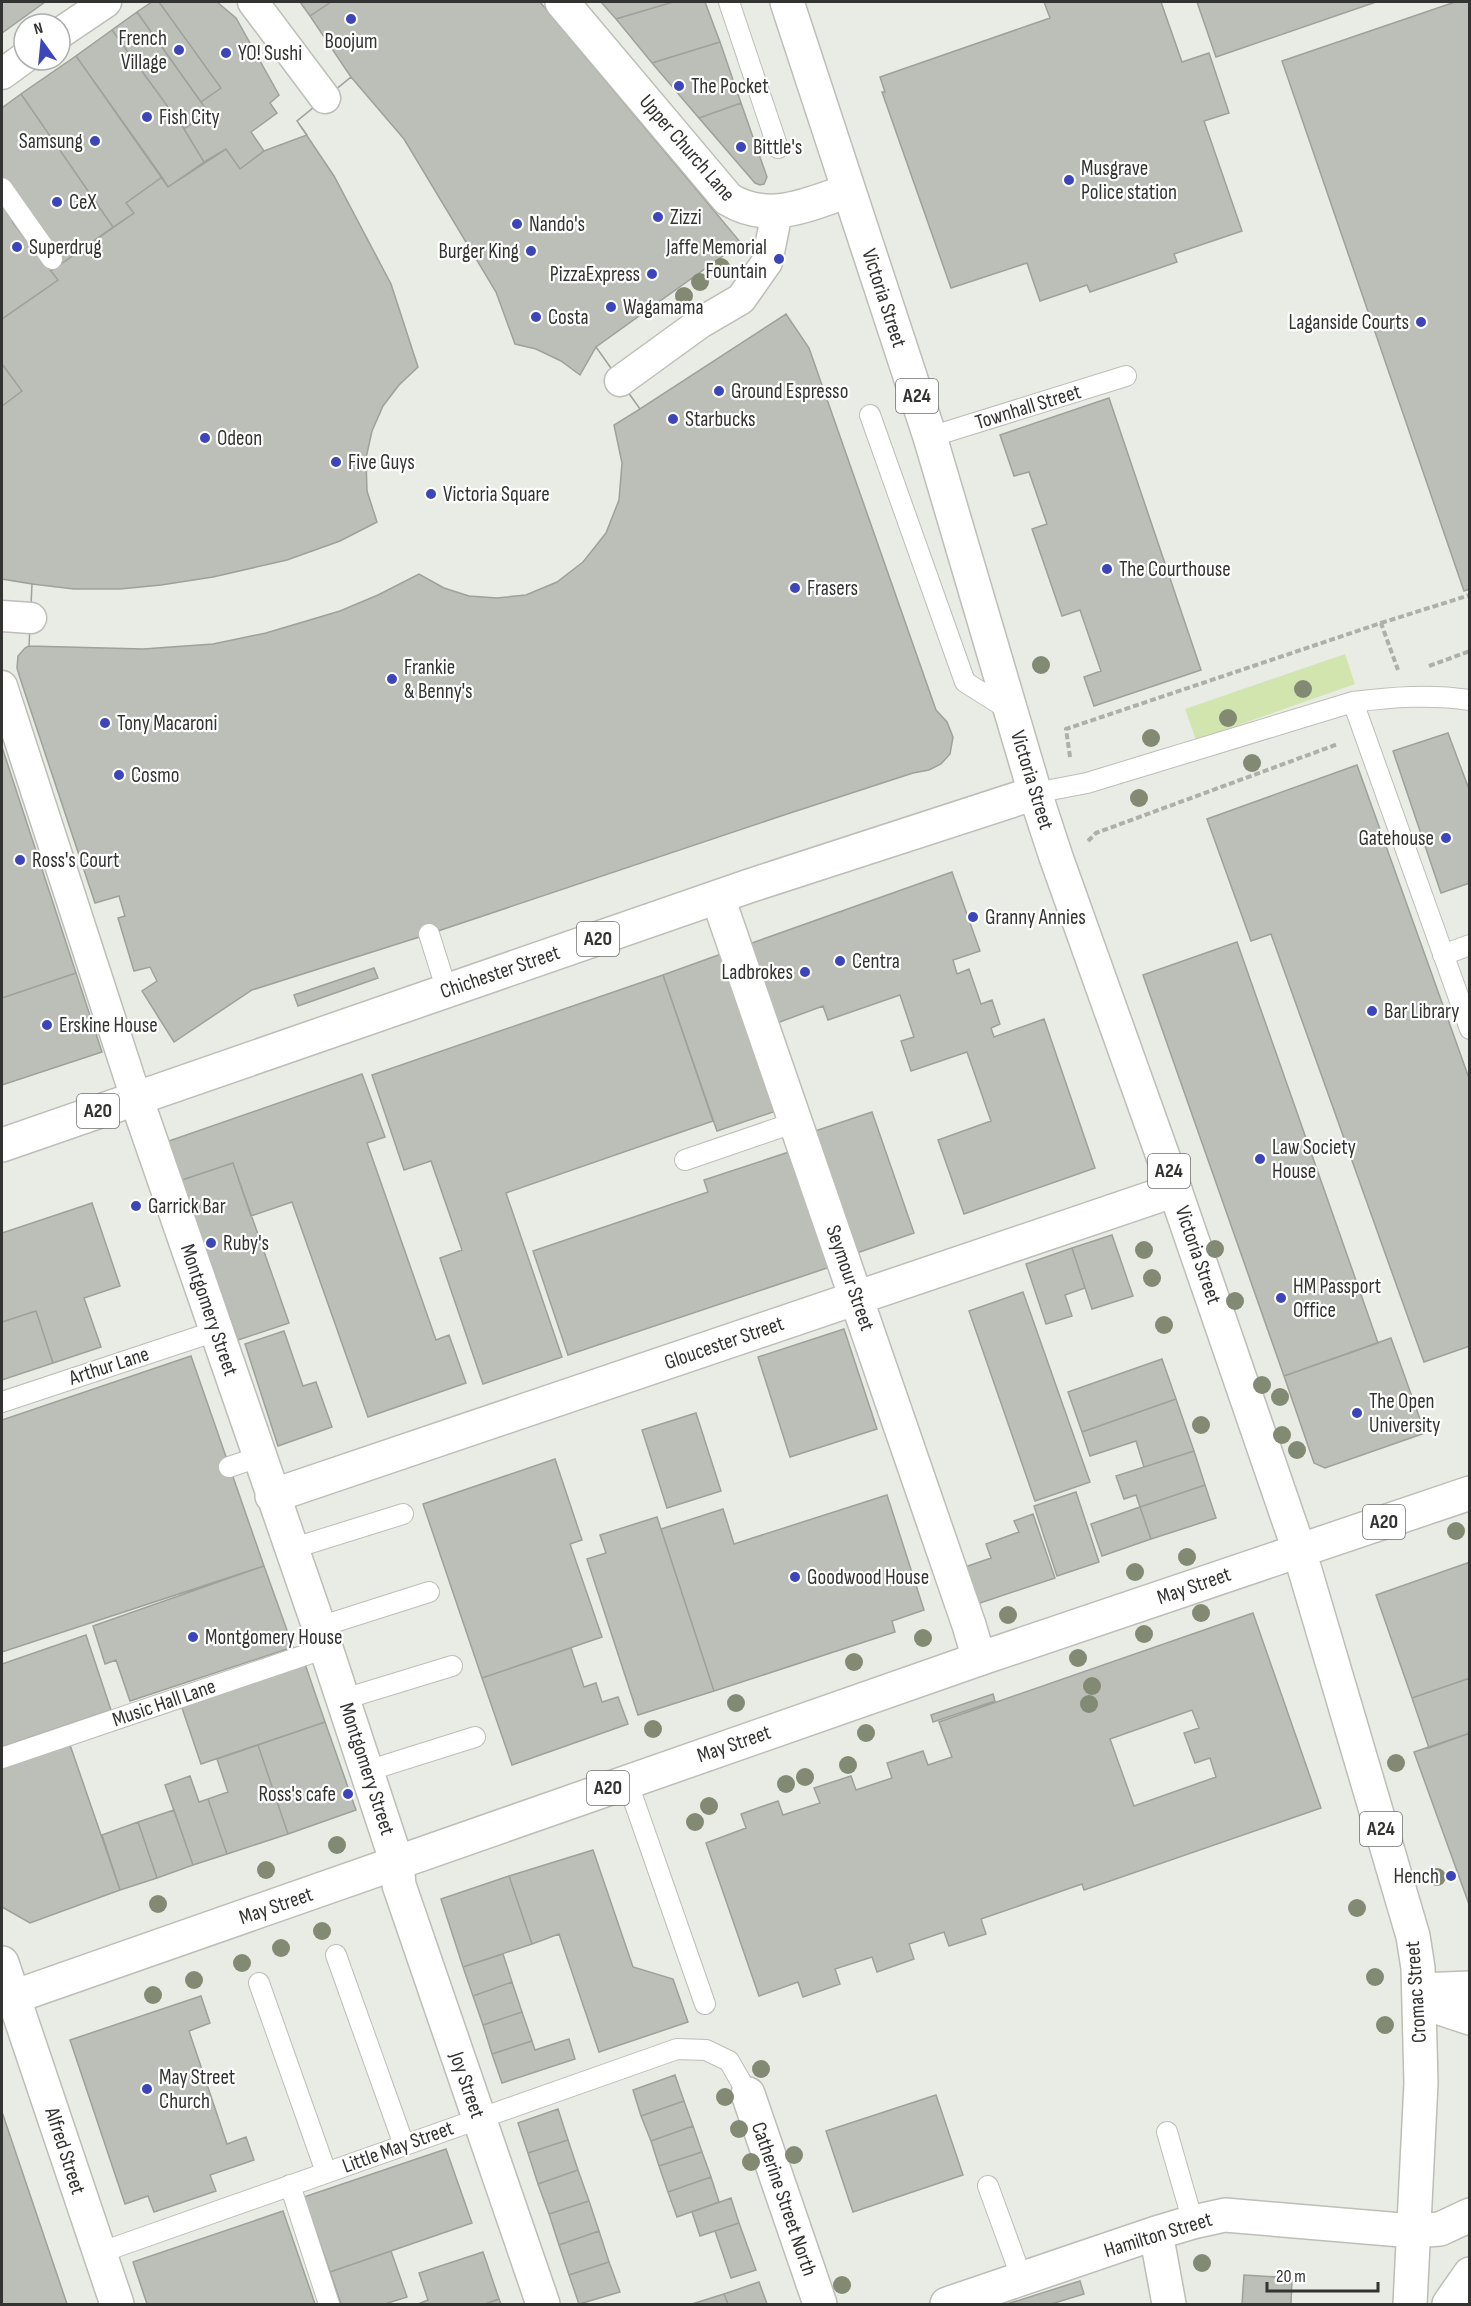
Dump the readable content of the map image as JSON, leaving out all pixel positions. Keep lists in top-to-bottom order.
{
  "streets": {
    "main road": [
      "Upper Church Lane",
      "Victoria Street",
      "A24",
      "A20",
      "Chichester Street",
      "Seymour Street",
      "Montgomery Street",
      "Gloucester Street",
      "May Street",
      "Cromac Street",
      "Joy Street",
      "Alfred Street",
      "Catherine Street North",
      "Hamilton Street"
    ],
    "lane": [
      "Townhall Street",
      "Arthur Lane",
      "Music Hall Lane",
      "Little May Street"
    ]
  },
  "crossings": [
    ["Upper Church Lane", "Victoria Street"],
    ["Victoria Street", "Townhall Street"],
    ["Victoria Street", "Chichester Street"],
    ["Victoria Street", "Gloucester Street"],
    ["Victoria Street", "May Street"],
    ["Victoria Street", "Cromac Street"],
    ["Chichester Street", "Seymour Street"],
    ["Chichester Street", "Montgomery Street"],
    ["Seymour Street", "Gloucester Street"],
    ["Seymour Street", "May Street"],
    ["Montgomery Street", "Gloucester Street"],
    ["Montgomery Street", "Arthur Lane"],
    ["Montgomery Street", "May Street"],
    ["Montgomery Street", "Music Hall Lane"],
    ["Montgomery Street", "Joy Street"],
    ["May Street", "Cromac Street"],
    ["May Street", "Joy Street"],
    ["May Street", "Alfred Street"],
    ["Cromac Street", "Hamilton Street"],
    ["Joy Street", "Little May Street"],
    ["Little May Street", "Alfred Street"],
    ["Little May Street", "Catherine Street North"]
  ],
  "places": [
    "Boojum",
    "French Village",
    "YO! Sushi",
    "The Pocket",
    "Fish City",
    "Samsung",
    "Bittle's",
    "Musgrave Police station",
    "CeX",
    "Zizzi",
    "Nando's",
    "Superdrug",
    "Burger King",
    "Jaffe Memorial Fountain",
    "PizzaExpress",
    "Wagamama",
    "Costa",
    "Laganside Courts",
    "Ground Espresso",
    "Starbucks",
    "Odeon",
    "Five Guys",
    "Victoria Square",
    "The Courthouse",
    "Frasers",
    "Frankie & Benny's",
    "Tony Macaroni",
    "Cosmo",
    "Gatehouse",
    "Ross's Court",
    "Granny Annies",
    "Centra",
    "Ladbrokes",
    "Bar Library",
    "Erskine House",
    "Law Society House",
    "Garrick Bar",
    "Ruby's",
    "HM Passport Office",
    "The Open University",
    "Goodwood House",
    "Montgomery House",
    "Ross's cafe",
    "Hench",
    "May Street Church"
  ],
  "scale_bar": "20 m",
  "north": "top"
}
